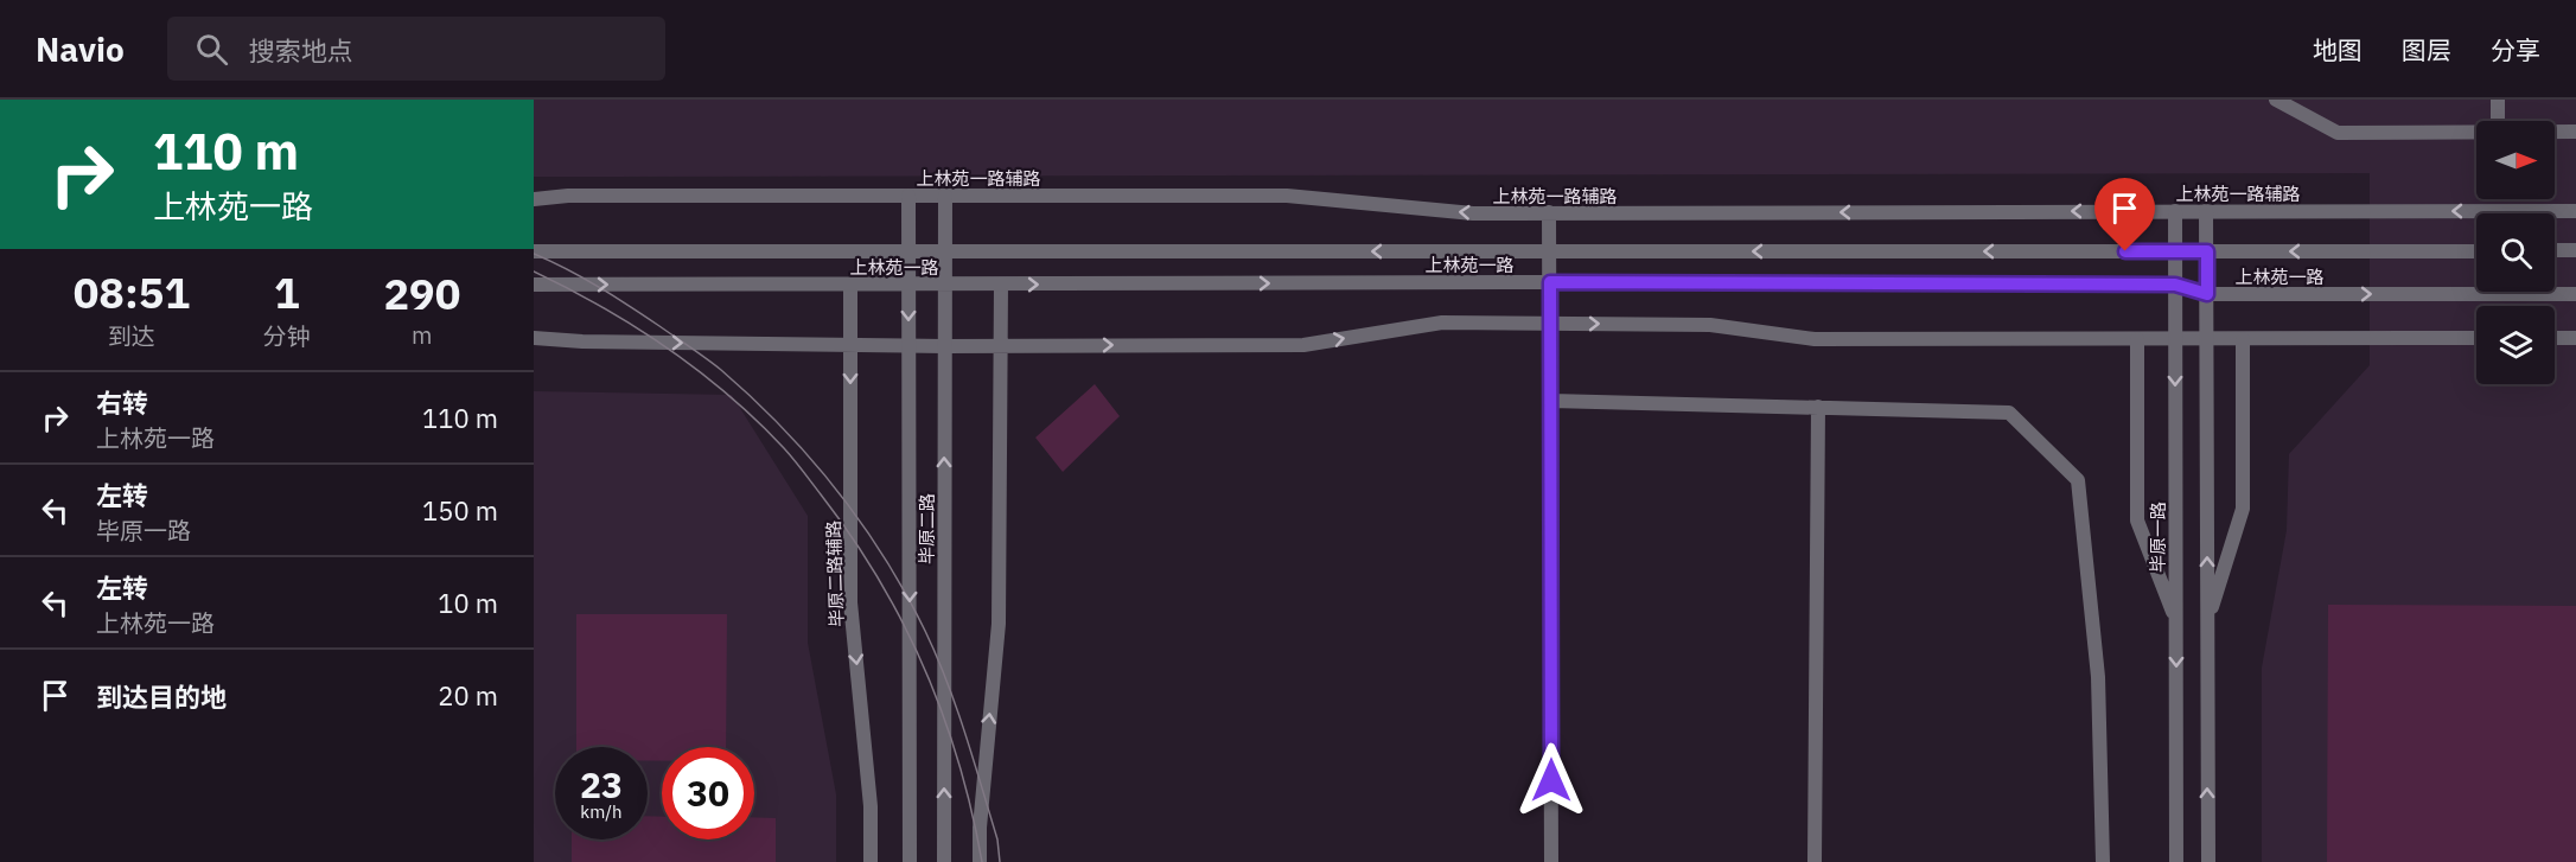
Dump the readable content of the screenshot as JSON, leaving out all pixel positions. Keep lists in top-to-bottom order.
{
  "streets": {
    "street": [
      "上林苑一路辅路",
      "上林苑一路",
      "毕原二路",
      "毕原一路",
      "毕原二路辅路"
    ]
  },
  "crossings": [
    ["上林苑一路辅路", "毕原二路"],
    ["上林苑一路辅路", "毕原一路"],
    ["上林苑一路", "毕原二路"],
    ["上林苑一路", "毕原一路"],
    ["上林苑一路", "毕原二路辅路"]
  ],
  "one_way": ["毕原二路辅路"],
  "north": "right",
  "page": {
    "header": "Navio",
    "search": "搜索地点",
    "nav": ["地图", "图层", "分享"],
    "turn": ["110 m", "上林苑一路"],
    "eta": [
      "08:51",
      "到达",
      "1",
      "分钟",
      "290",
      "m"
    ],
    "list": [
      {
        "name": "右转",
        "note": "上林苑一路",
        "value": "110 m"
      },
      {
        "name": "左转",
        "note": "毕原一路",
        "value": "150 m"
      },
      {
        "name": "左转",
        "note": "上林苑一路",
        "value": "10 m"
      },
      {
        "name": "到达目的地",
        "value": "20 m"
      }
    ],
    "speed": "23 km/h",
    "limit": "30"
  }
}
